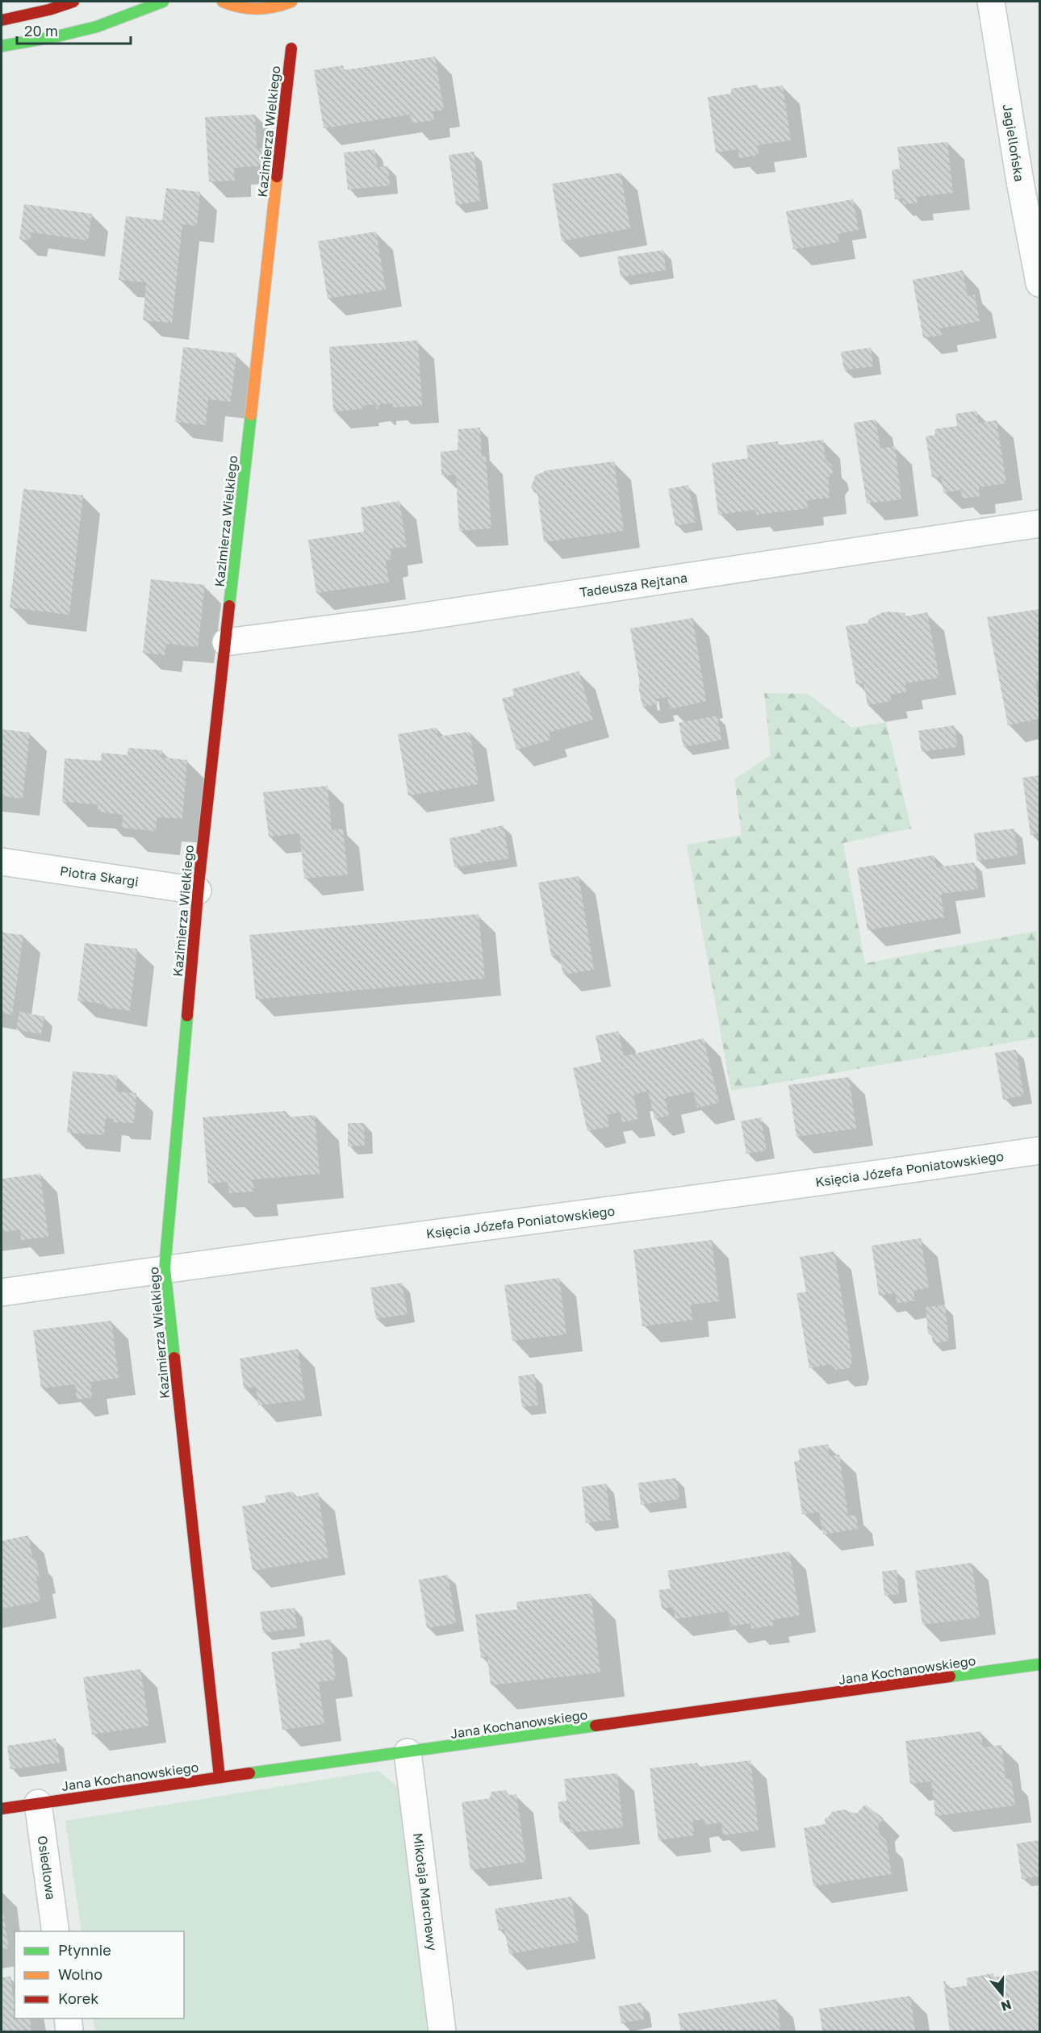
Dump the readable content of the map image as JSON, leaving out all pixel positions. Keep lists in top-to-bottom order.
{
  "streets": {
    "street": [
      "Kazimierza Wielkiego",
      "Jagiellońska",
      "Tadeusza Rejtana",
      "Piotra Skargi",
      "Księcia Józefa Poniatowskiego",
      "Jana Kochanowskiego",
      "Osiedlowa",
      "Mikołaja Marchewy"
    ]
  },
  "crossings": [
    ["Kazimierza Wielkiego", "Tadeusza Rejtana"],
    ["Kazimierza Wielkiego", "Piotra Skargi"],
    ["Kazimierza Wielkiego", "Księcia Józefa Poniatowskiego"],
    ["Kazimierza Wielkiego", "Jana Kochanowskiego"],
    ["Jana Kochanowskiego", "Osiedlowa"],
    ["Jana Kochanowskiego", "Mikołaja Marchewy"]
  ],
  "legend": ["Płynnie", "Wolno", "Korek"],
  "scale_bar": "20 m",
  "north": "bottom"
}
